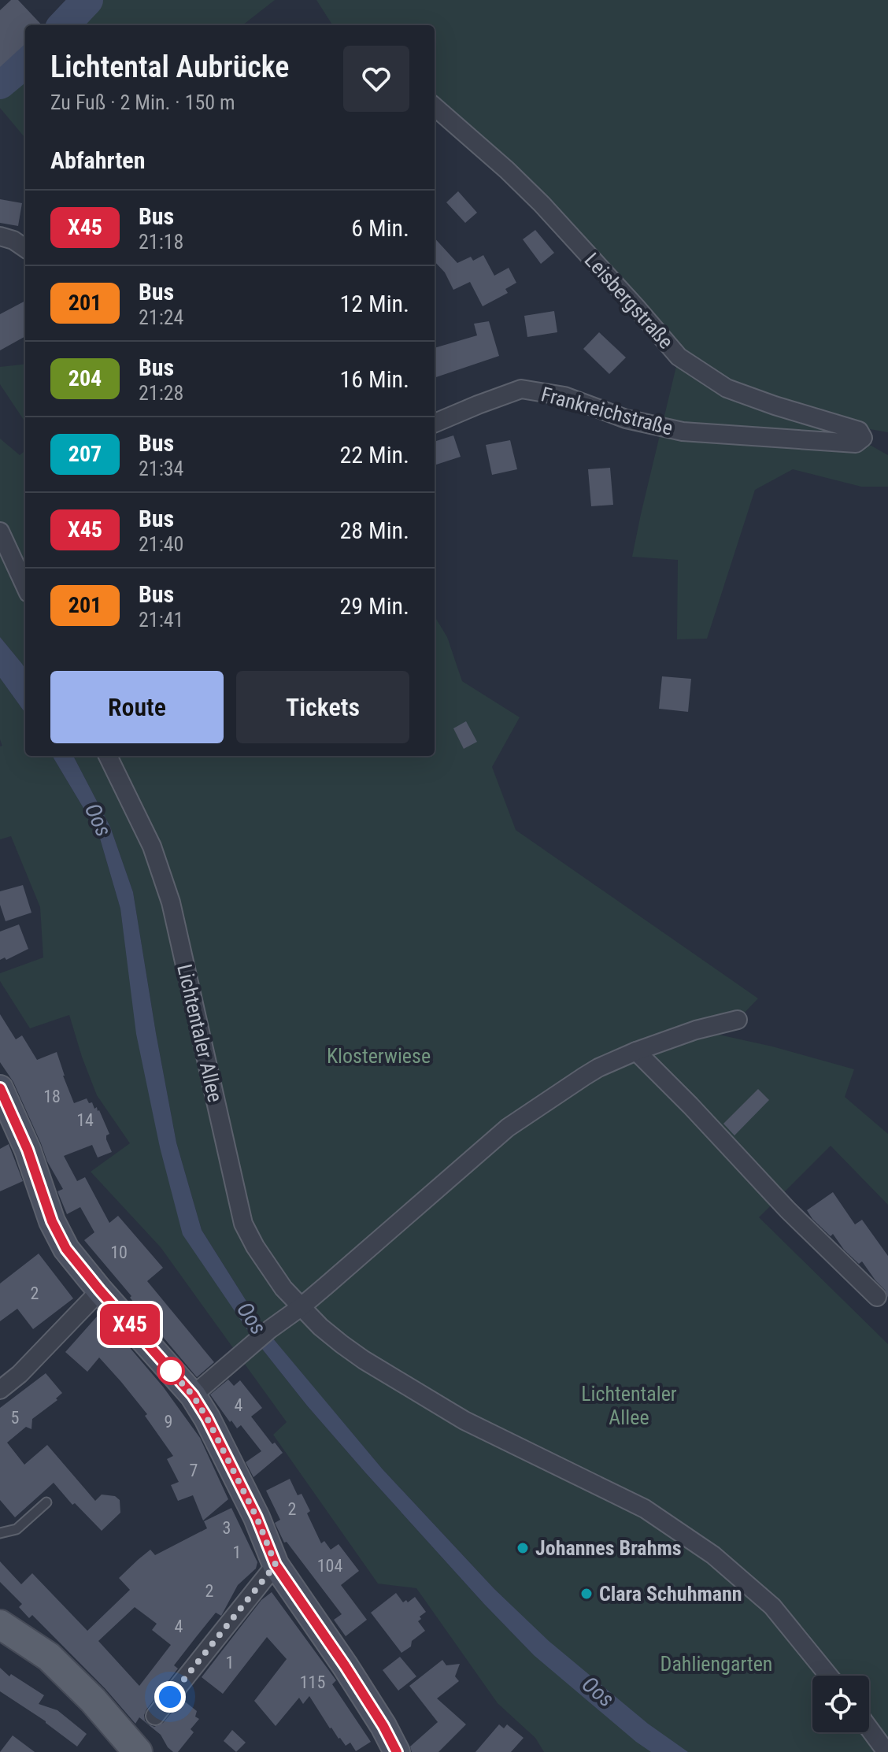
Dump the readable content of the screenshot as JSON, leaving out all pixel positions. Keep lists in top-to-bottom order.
{
  "streets": {
    "street": ["Leisbergstraße", "Frankreichstraße", "Lichtentaler Allee"]
  },
  "crossings": [
    ["Leisbergstraße", "Frankreichstraße"]
  ],
  "water": ["Oos"],
  "parks": ["Klosterwiese", "Lichtentaler Allee", "Dahliengarten"],
  "places": ["Johannes Brahms", "Clara Schuhmann"],
  "lines": ["bus line X45"],
  "house_numbers": [
    "18",
    "14",
    "10",
    "2",
    "4",
    "5",
    "9",
    "7",
    "2",
    "3",
    "1",
    "104",
    "2",
    "4",
    "1",
    "115"
  ],
  "page": {
    "on_map": "X45",
    "heading": [
      ["Lichtental Aubrücke", "Zu Fuß · 2 Min. · 150 m"],
      "Abfahrten"
    ],
    "list": [
      {
        "mark": "X45",
        "name": "Bus",
        "note": "21:18",
        "value": "6 Min."
      },
      {
        "mark": "201",
        "name": "Bus",
        "note": "21:24",
        "value": "12 Min."
      },
      {
        "mark": "204",
        "name": "Bus",
        "note": "21:28",
        "value": "16 Min."
      },
      {
        "mark": "207",
        "name": "Bus",
        "note": "21:34",
        "value": "22 Min."
      },
      {
        "mark": "X45",
        "name": "Bus",
        "note": "21:40",
        "value": "28 Min."
      },
      {
        "mark": "201",
        "name": "Bus",
        "note": "21:41",
        "value": "29 Min."
      }
    ],
    "buttons": ["Route", "Tickets"]
  }
}
